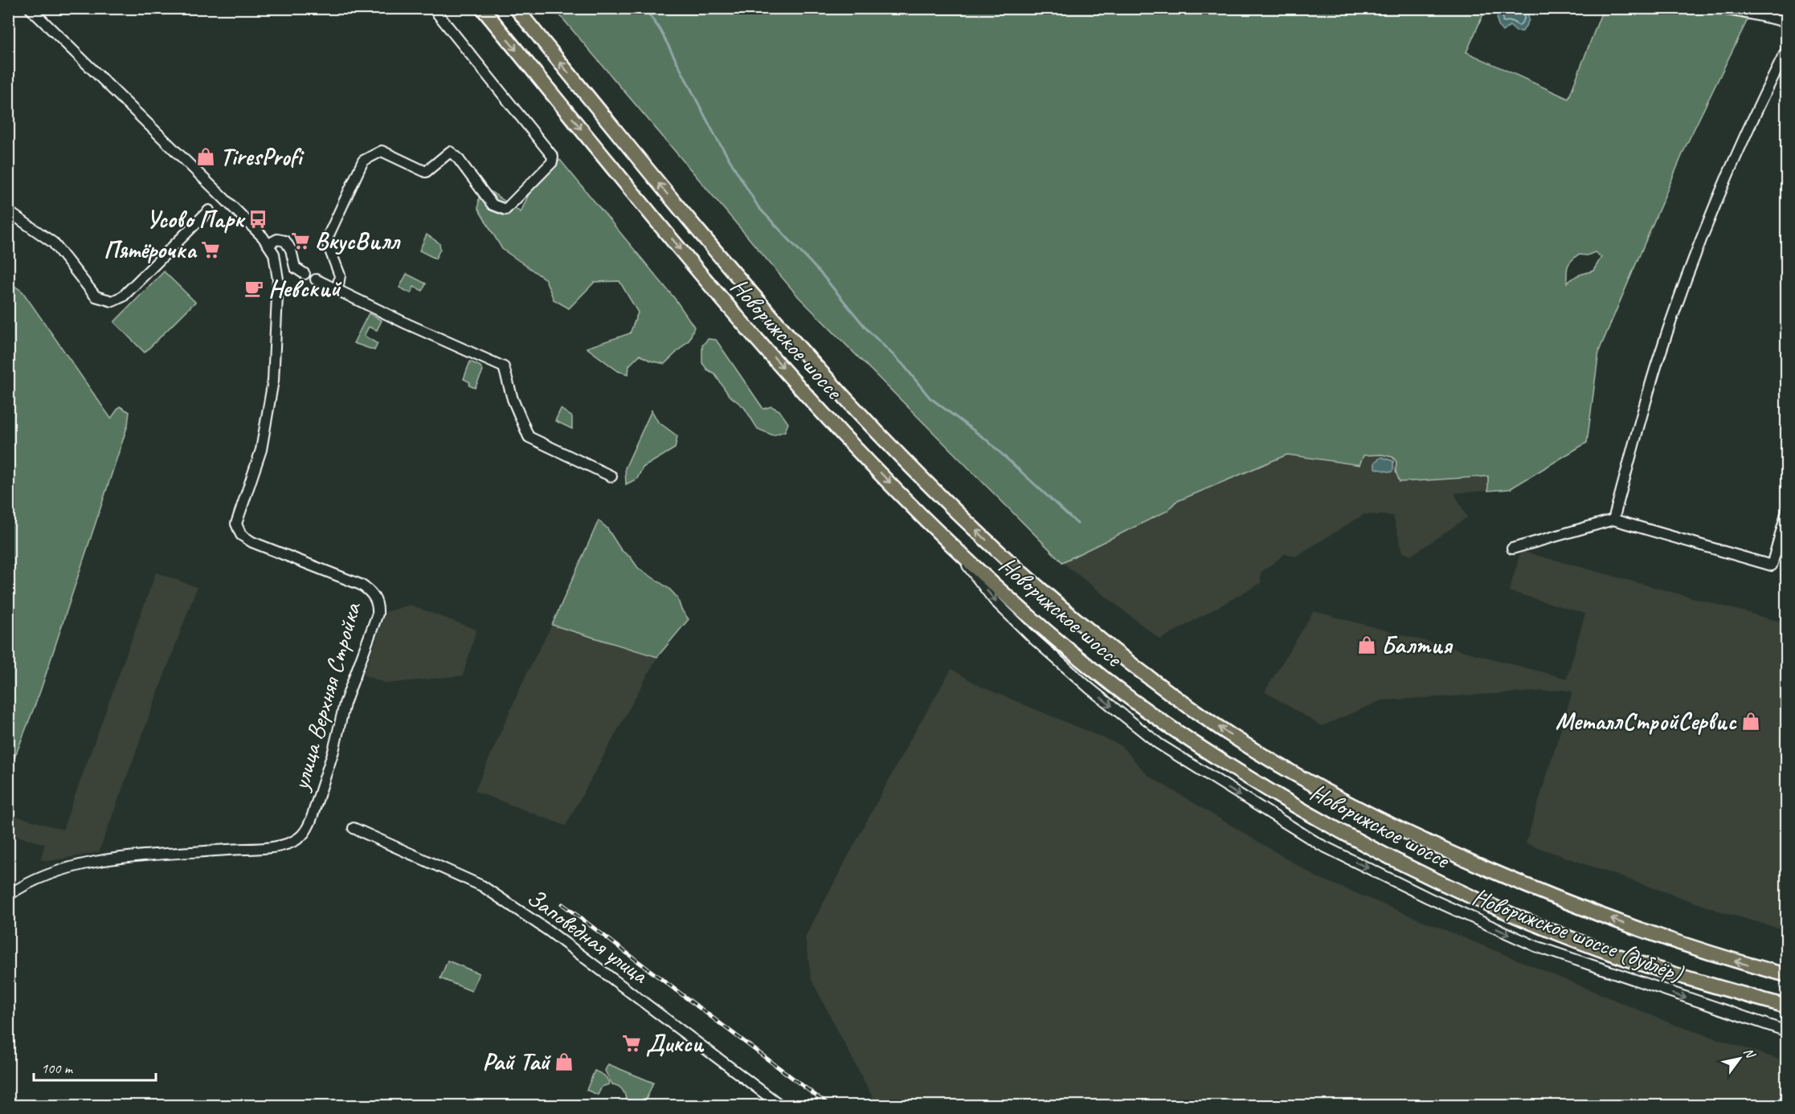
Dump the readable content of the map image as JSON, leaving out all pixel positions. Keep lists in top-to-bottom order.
{
  "streets": {
    "highway": ["Новорижское шоссе"],
    "street": ["улица Верхняя Стройка", "Новорижское шоссе (дублёр)", "Заповедная улица"]
  },
  "crossings": [
    ["Новорижское шоссе", "Новорижское шоссе (дублёр)"]
  ],
  "one_way": ["Новорижское шоссе (дублёр)"],
  "places": {
    "shop": [
      "TiresProfi",
      "Балтия",
      "МеталлСтройСервис",
      "Рай Тай"
    ],
    "bus stop": ["Усово Парк"],
    "supermarket": ["ВкусВилл", "Пятёрочка", "Дикси"],
    "cafe": ["Невский"]
  },
  "scale_bar": "100 m",
  "north": "top right"
}
